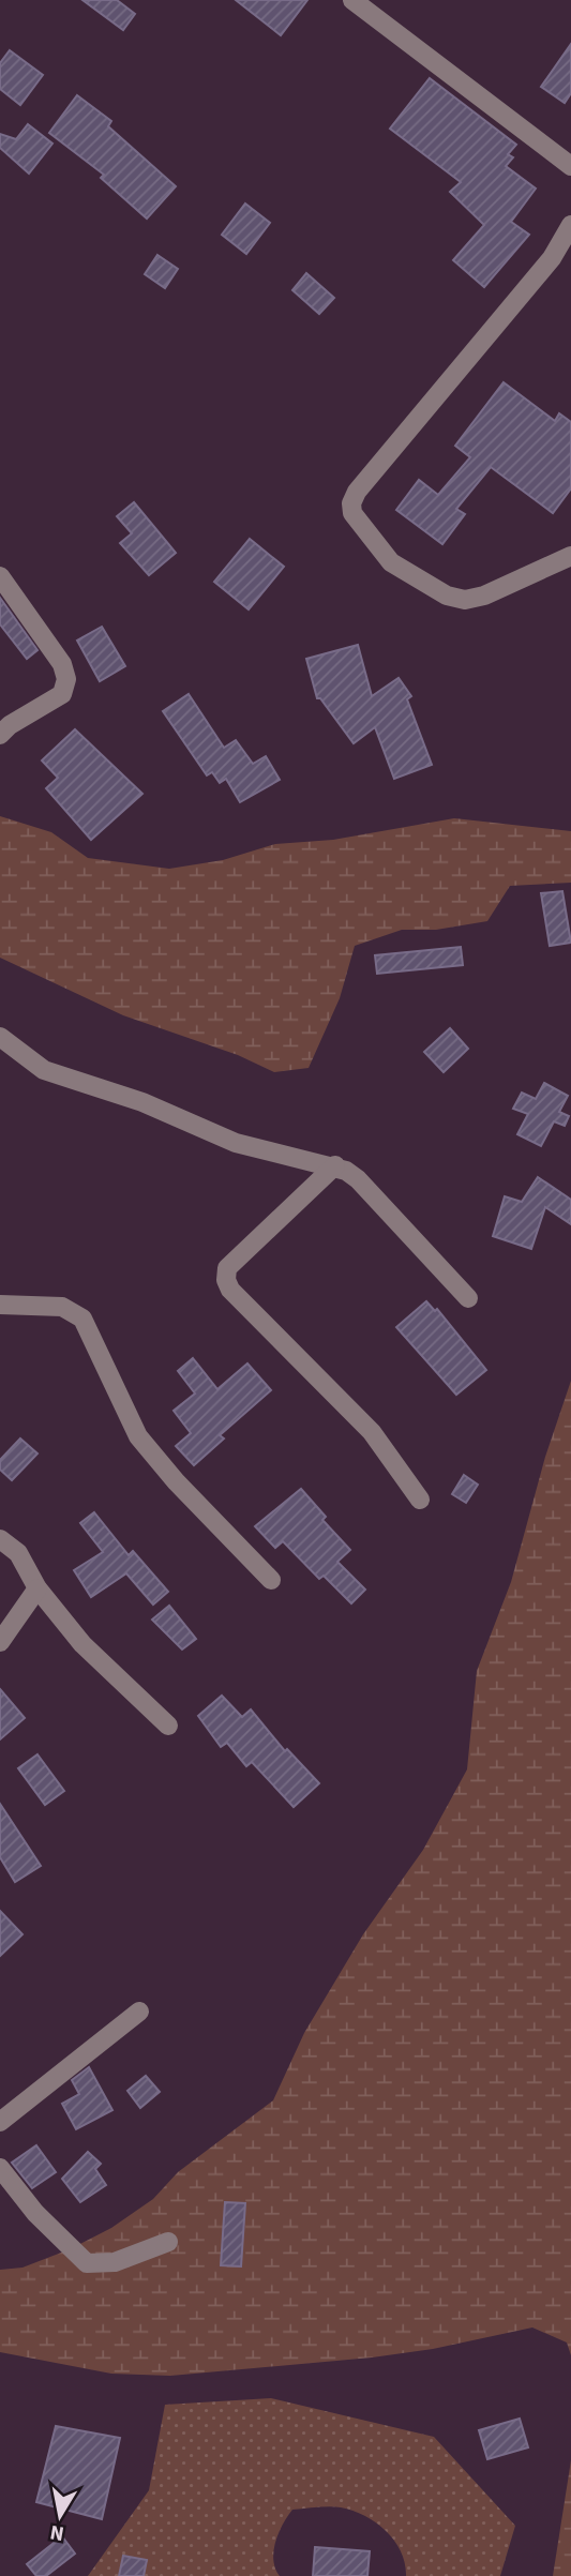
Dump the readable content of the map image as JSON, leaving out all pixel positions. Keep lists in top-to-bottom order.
{
  "north": "bottom"
}
